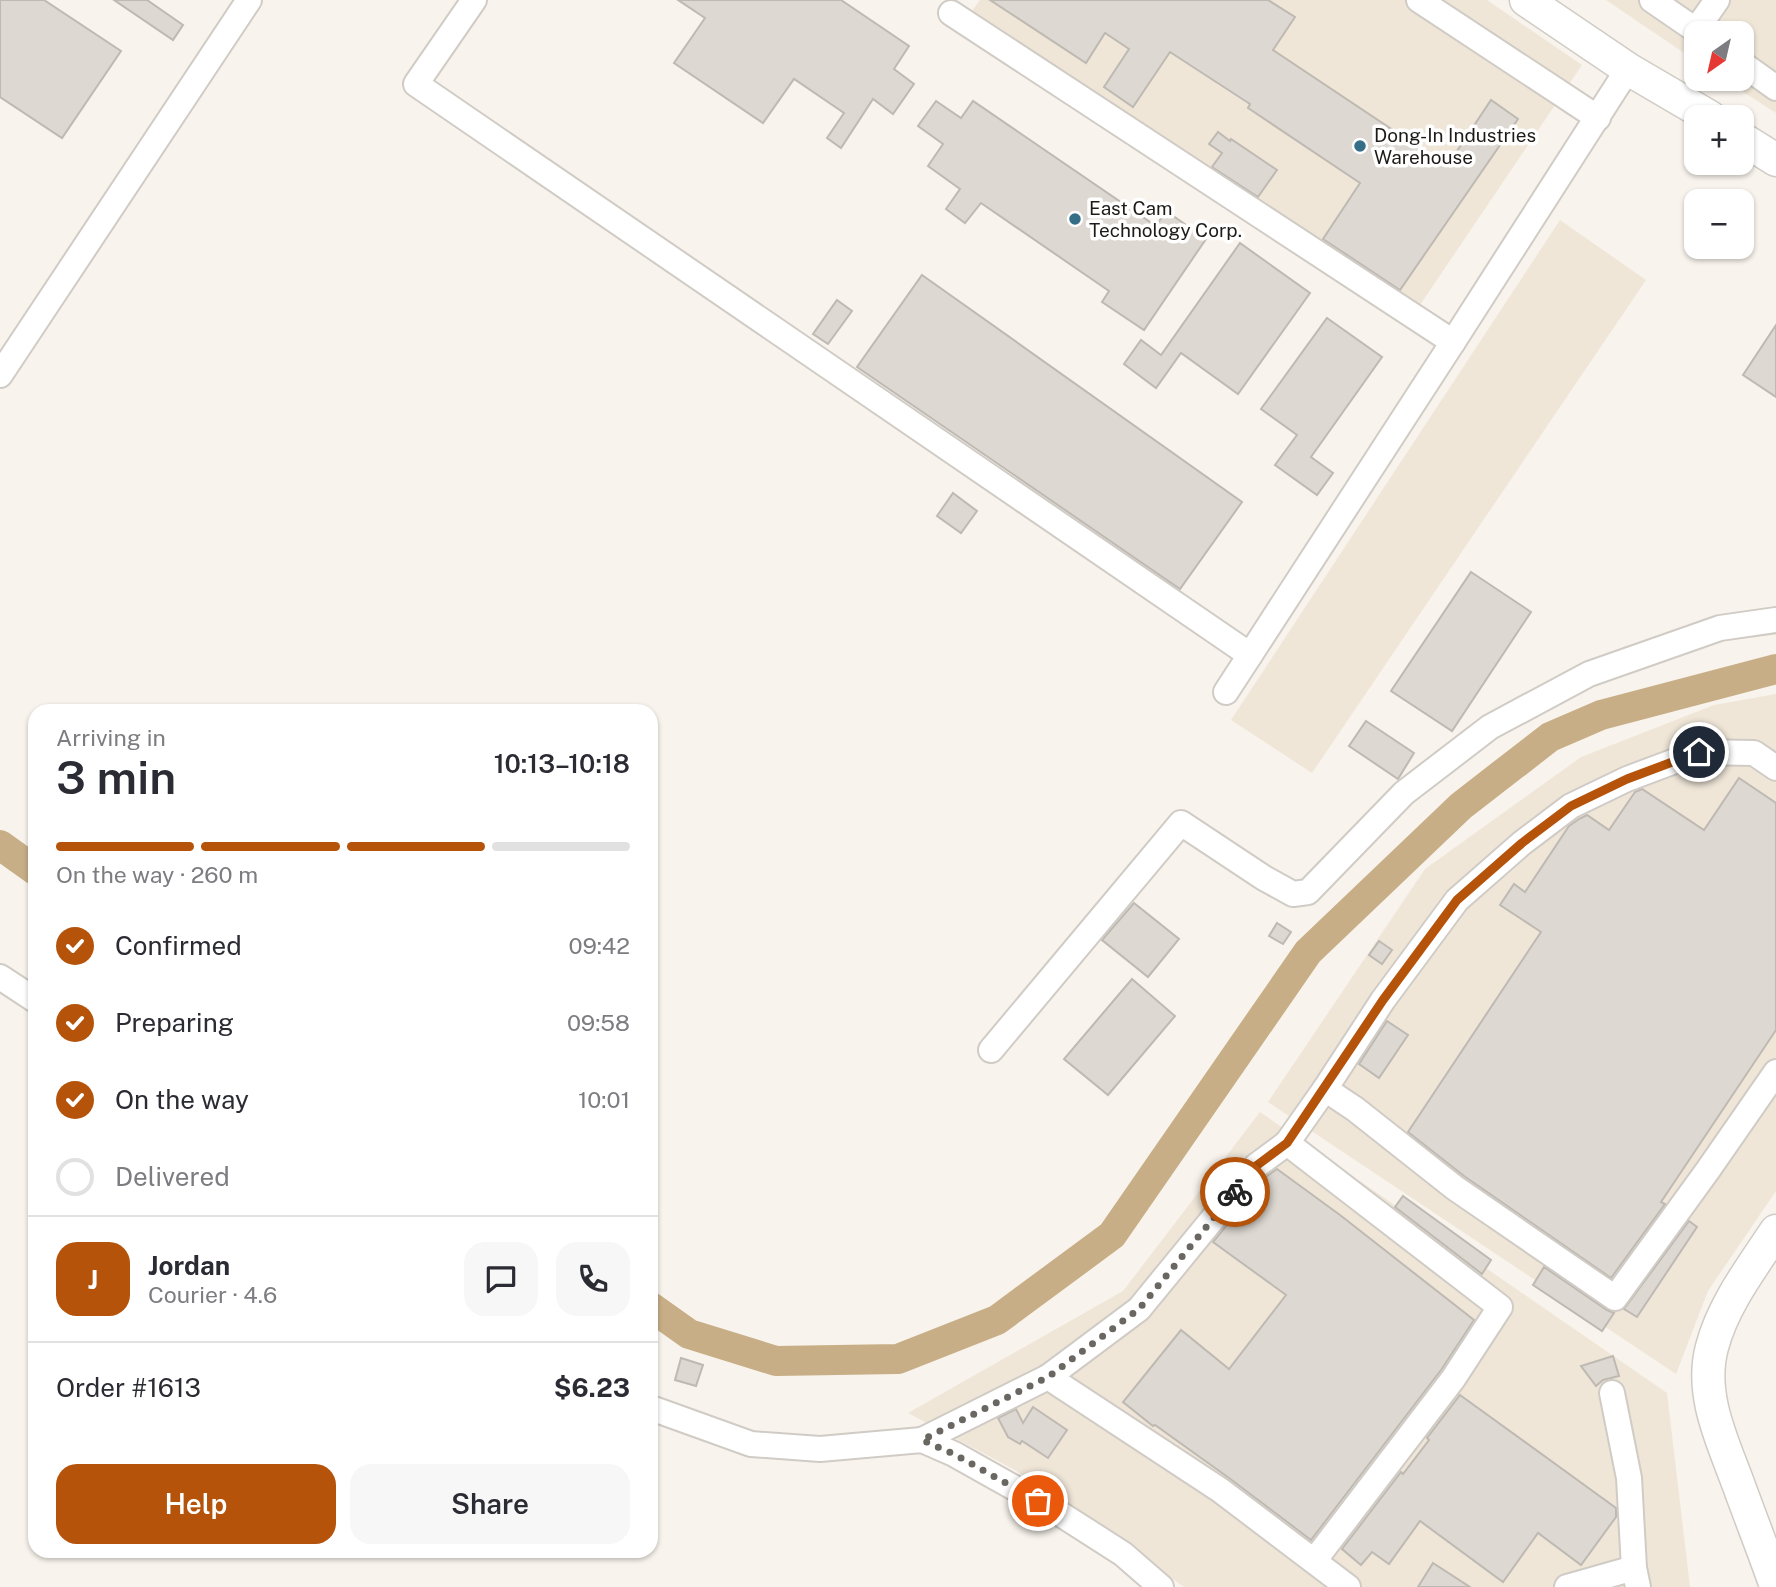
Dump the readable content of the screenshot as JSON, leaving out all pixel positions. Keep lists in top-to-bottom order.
{
  "places": ["Dong-In Industries Warehouse", "East Cam Technology Corp."],
  "north": "bottom left",
  "page": {
    "map_buttons": ["+", "−"],
    "heading": ["3 min", "Arriving in", "10:13–10:18"],
    "panel": [
      "Jordan",
      "Courier · 4.6",
      "Order #1613",
      "$6.23"
    ],
    "bar": "On the way · 260 m",
    "list": [
      ["Confirmed", "09:42"],
      ["Preparing", "09:58"],
      ["On the way", "10:01"],
      "Delivered"
    ],
    "round": "J",
    "buttons": ["Help", "Share"]
  }
}
